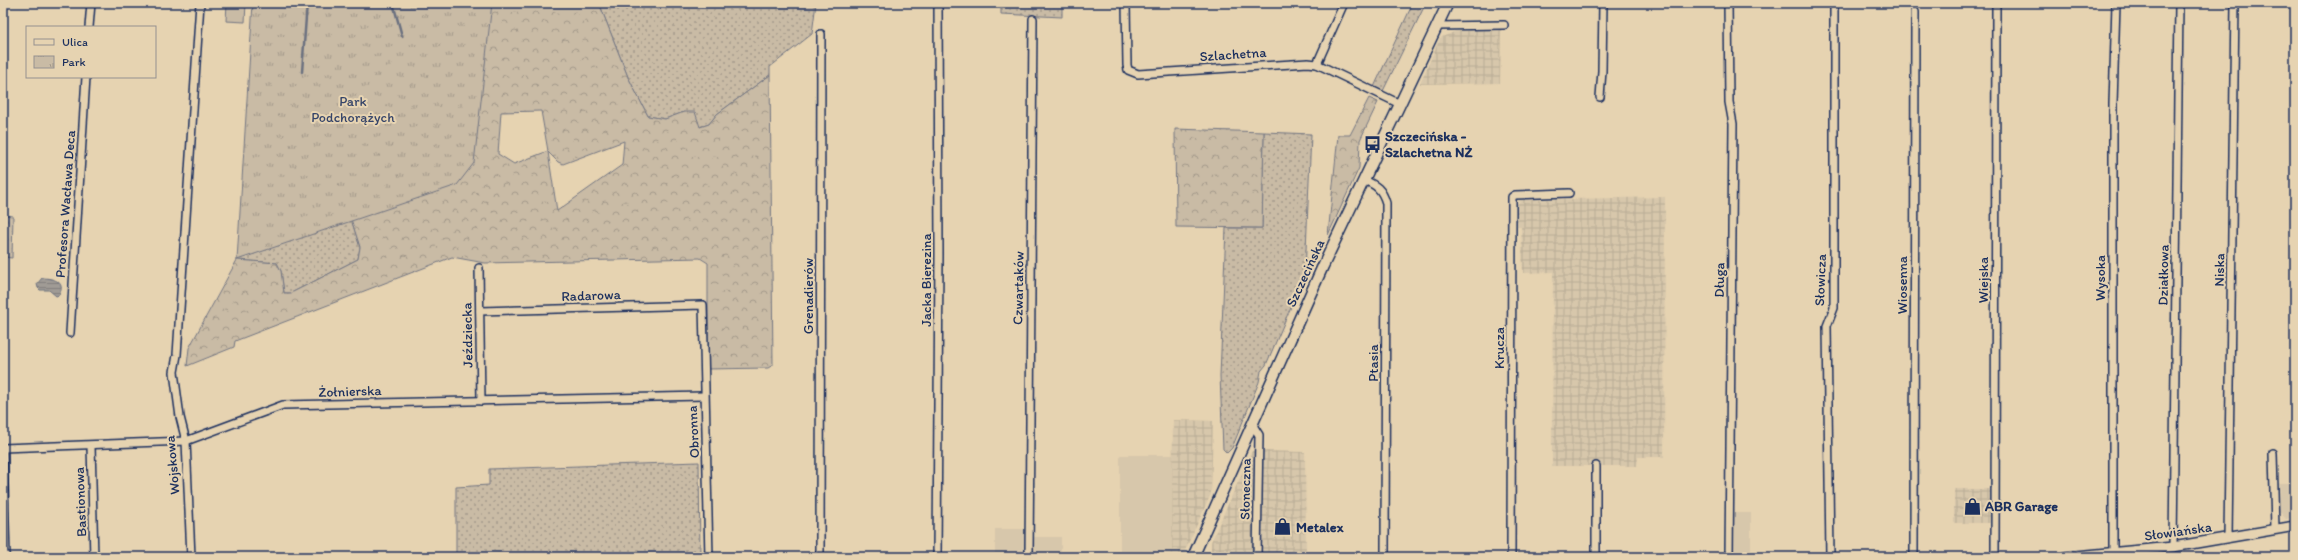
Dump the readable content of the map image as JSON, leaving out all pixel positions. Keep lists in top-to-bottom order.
{
  "streets": {
    "main road": ["Szczecińska"],
    "street": [
      "Szlachetna",
      "Profesora Wacława Deca",
      "Niska",
      "Działkowa",
      "Wysoka",
      "Jacka Bierezina",
      "Długa",
      "Słowicza",
      "Wiejska",
      "Wiosenna",
      "Czwartaków",
      "Radarowa",
      "Grenadierów",
      "Jeździecka",
      "Krucza",
      "Ptasia",
      "Żołnierska",
      "Obronna",
      "Wojskowa",
      "Słoneczna",
      "Bastionowa",
      "Słowiańska"
    ]
  },
  "crossings": [
    ["Szlachetna", "Szczecińska"],
    ["Niska", "Słowiańska"],
    ["Szczecińska", "Ptasia"],
    ["Szczecińska", "Słoneczna"],
    ["Działkowa", "Słowiańska"],
    ["Wysoka", "Słowiańska"],
    ["Radarowa", "Jeździecka"],
    ["Radarowa", "Obronna"],
    ["Jeździecka", "Żołnierska"],
    ["Żołnierska", "Obronna"],
    ["Żołnierska", "Wojskowa"],
    ["Żołnierska", "Bastionowa"]
  ],
  "parks": ["Park Podchorążych"],
  "places": {
    "bus stop": ["Szczecińska - Szlachetna NŻ"],
    "shop": ["ABR Garage", "Metalex"]
  },
  "legend": ["Ulica", "Park"]
}
